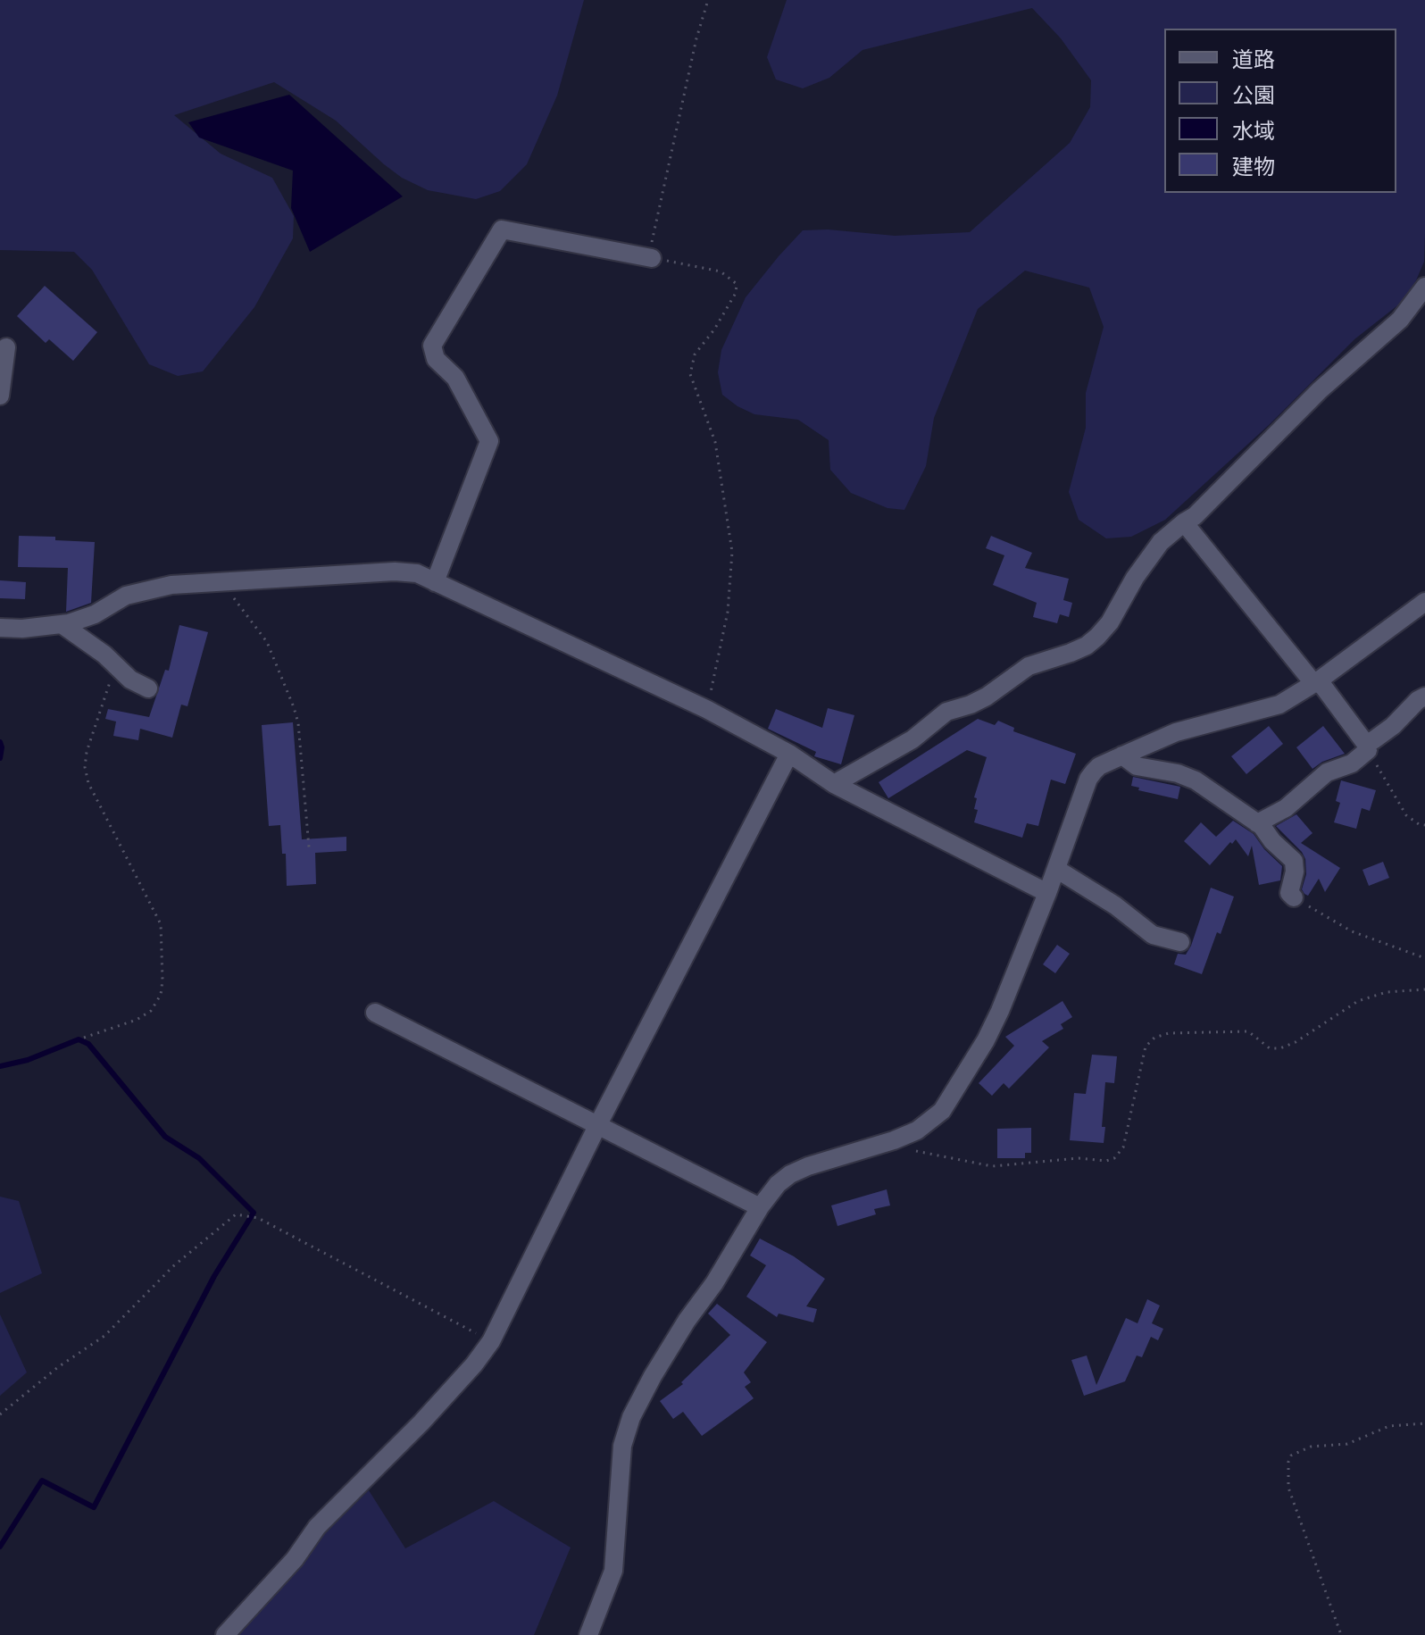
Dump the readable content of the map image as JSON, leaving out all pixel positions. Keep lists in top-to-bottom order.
{
  "legend": [
    "道路",
    "公園",
    "水域",
    "建物"
  ]
}
